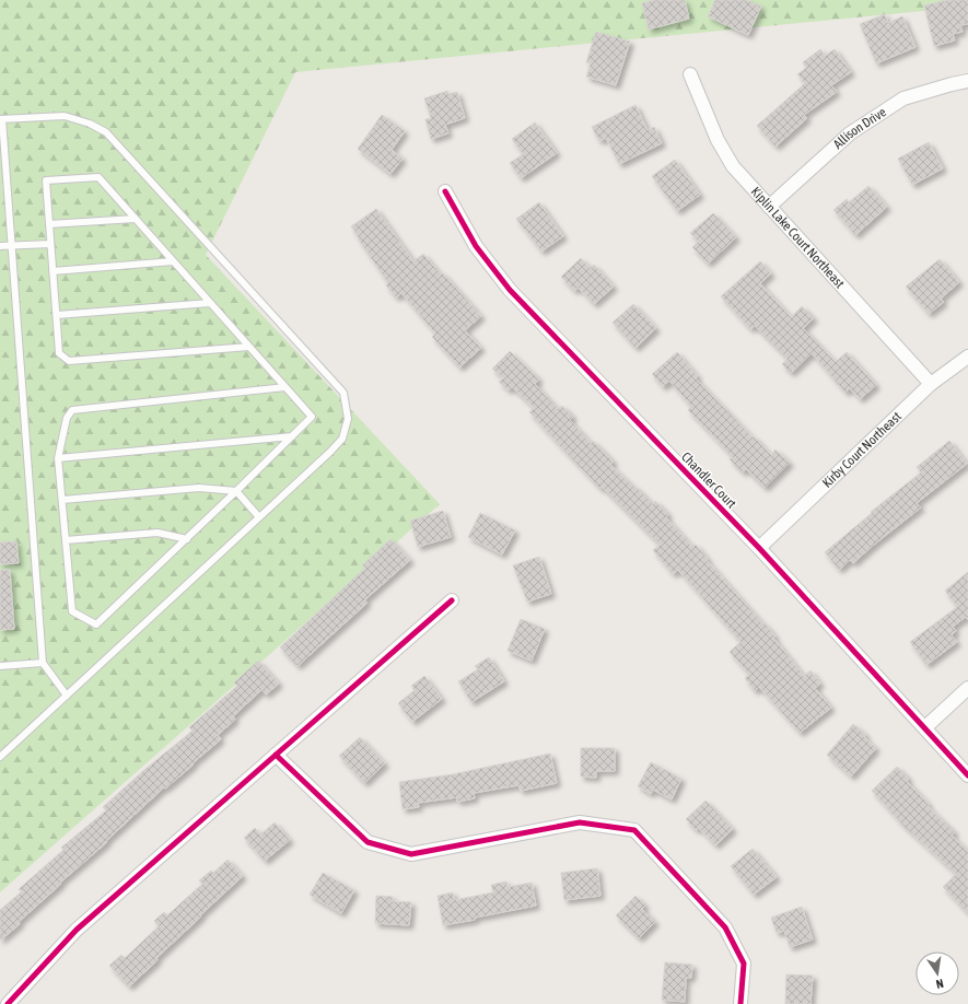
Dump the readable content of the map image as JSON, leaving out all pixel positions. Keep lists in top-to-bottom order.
{
  "streets": {
    "street": [
      "Allison Drive",
      "Kiplin Lake Court Northeast",
      "Kirby Court Northeast",
      "Chandler Court"
    ]
  },
  "crossings": [
    ["Allison Drive", "Kiplin Lake Court Northeast"],
    ["Kiplin Lake Court Northeast", "Kirby Court Northeast"],
    ["Kirby Court Northeast", "Chandler Court"]
  ],
  "north": "bottom"
}
